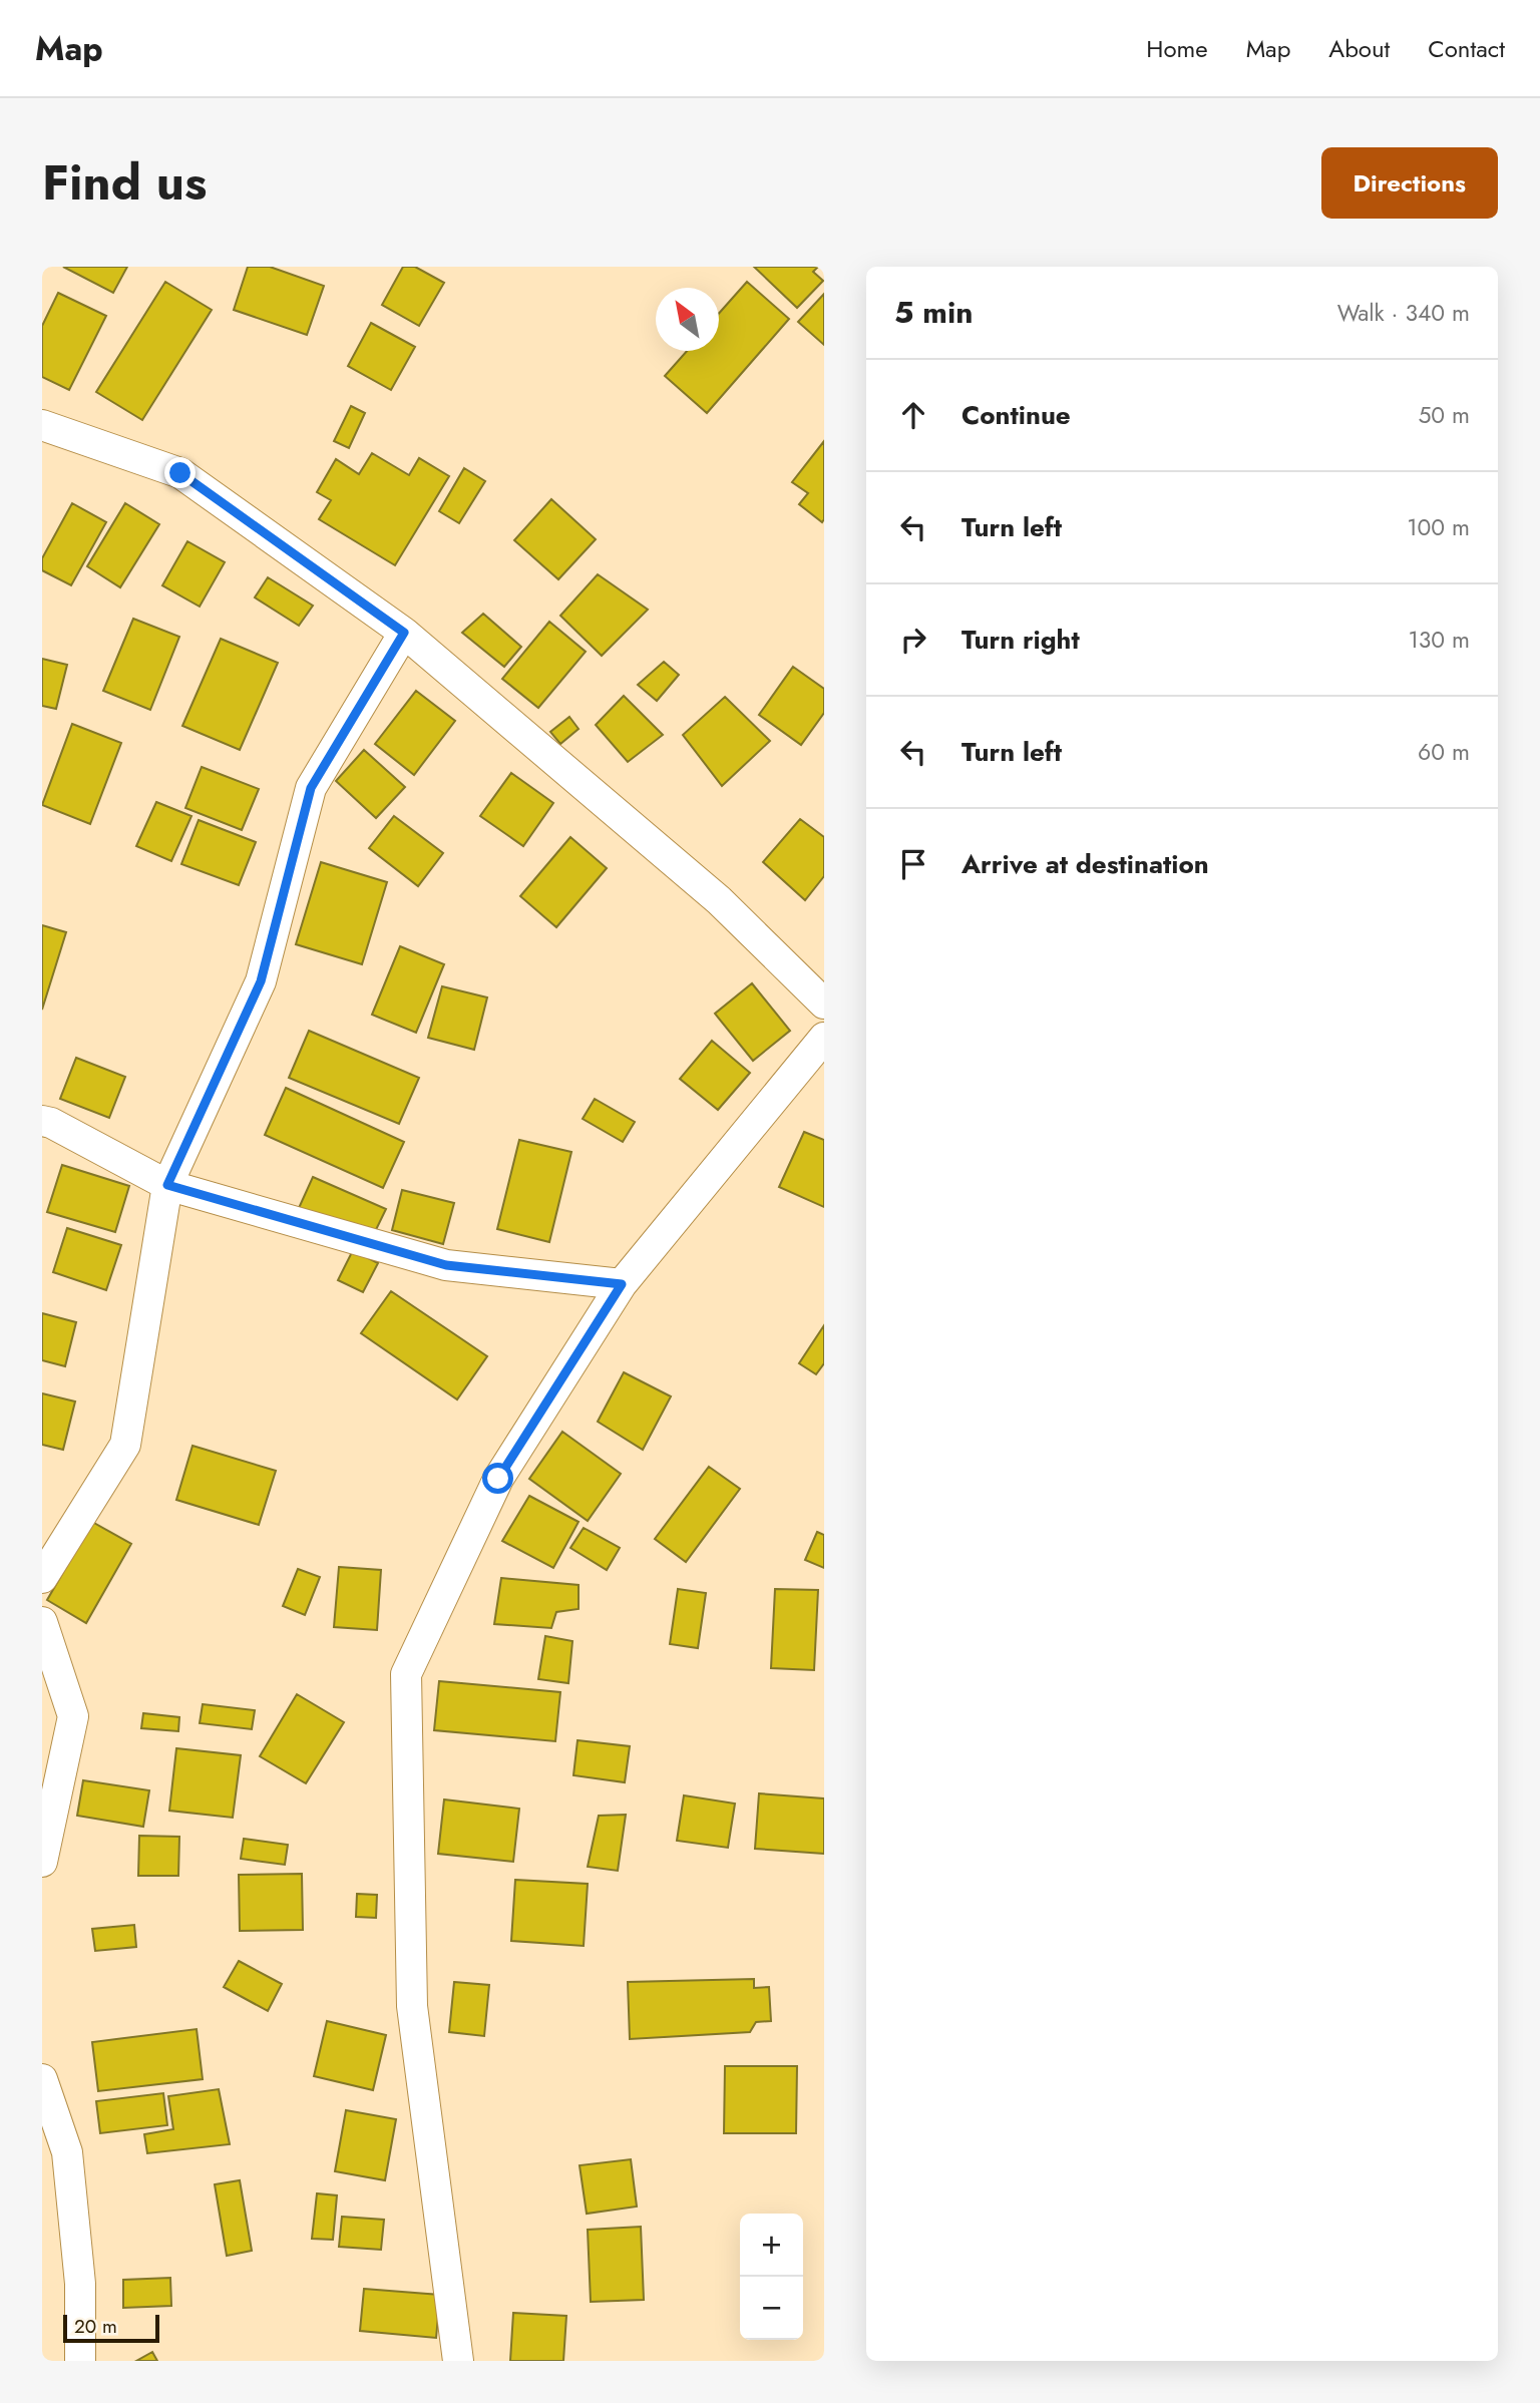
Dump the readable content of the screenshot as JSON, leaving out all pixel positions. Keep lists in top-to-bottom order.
{
  "scale_bar": "20 m",
  "north": "top left",
  "page": {
    "header": "Map",
    "nav": [
      "Home",
      "Map",
      "About",
      "Contact"
    ],
    "title": "Find us",
    "buttons": "Directions",
    "heading": ["5 min", "Walk · 340 m"],
    "list": [
      ["Continue", "50 m"],
      ["Turn left", "100 m"],
      ["Turn right", "130 m"],
      ["Turn left", "60 m"],
      "Arrive at destination"
    ],
    "map_buttons": ["+", "−"],
    "scale": "20 m"
  }
}
